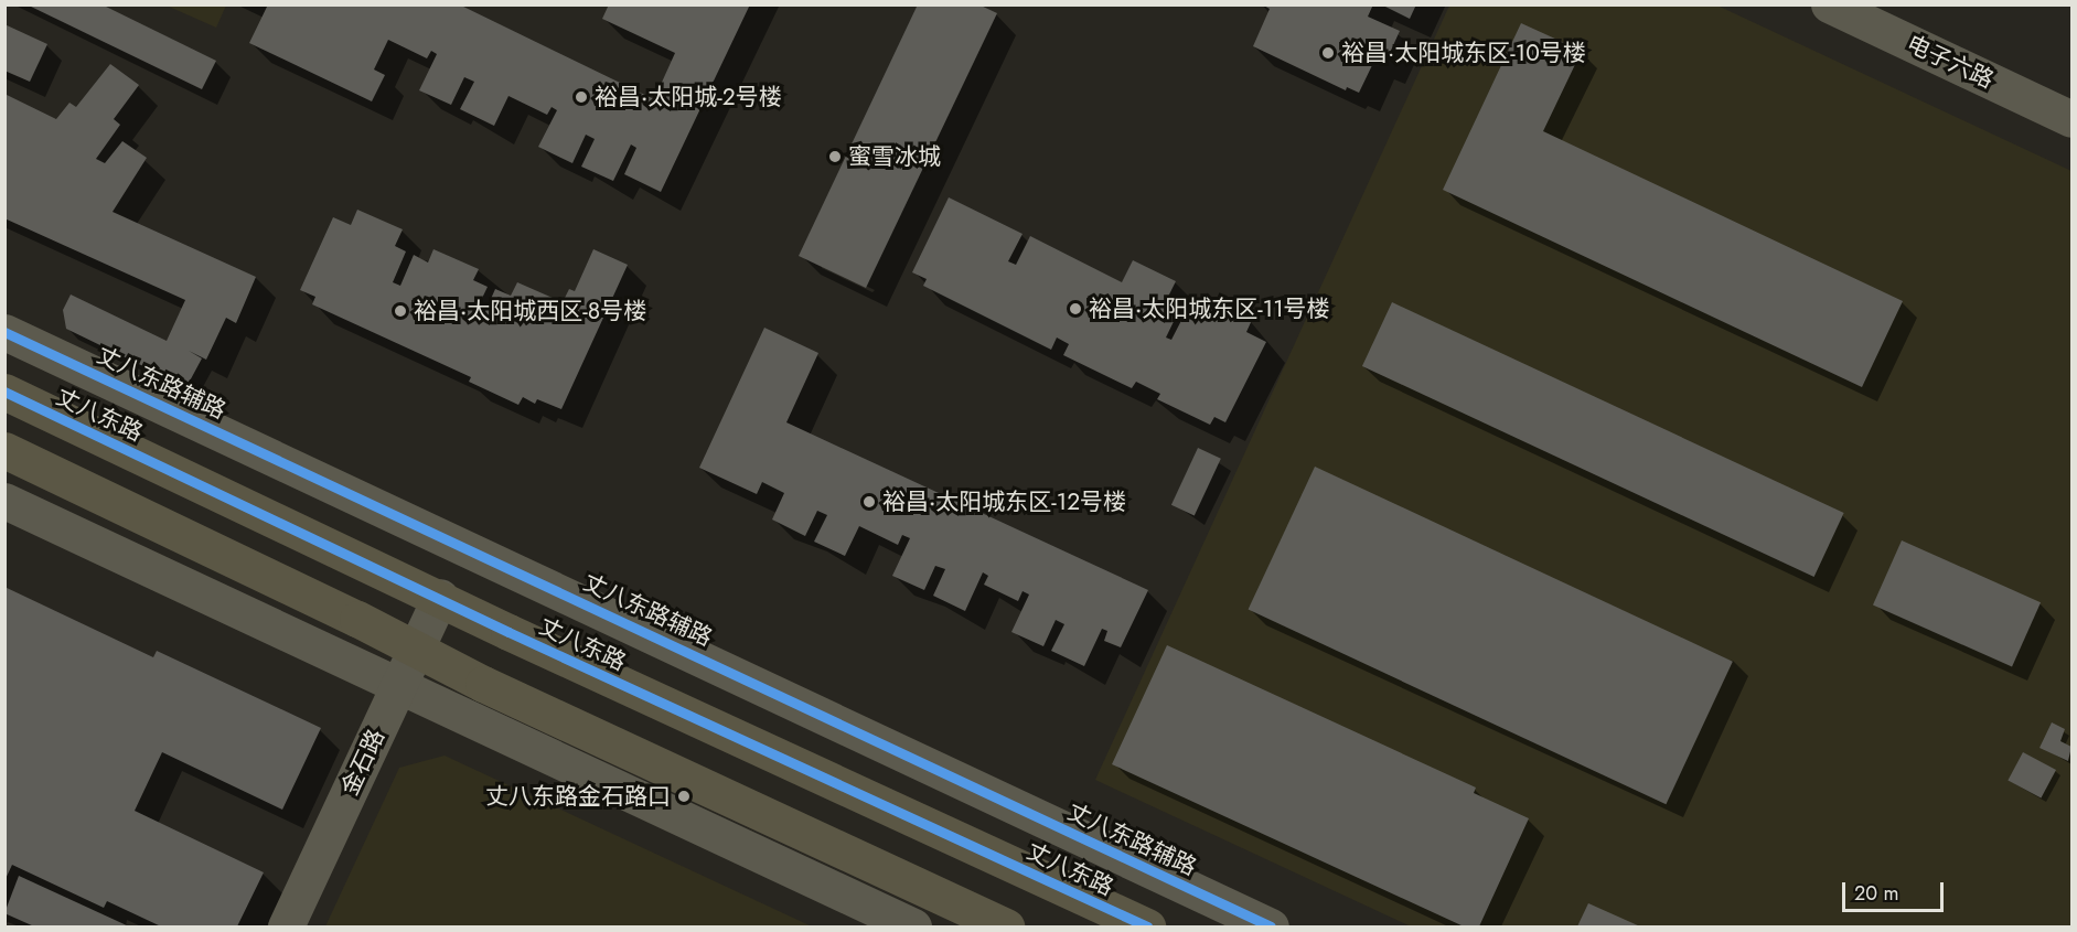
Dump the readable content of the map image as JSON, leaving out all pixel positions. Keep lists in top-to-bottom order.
{
  "streets": {
    "main road": ["丈八东路"],
    "street": ["电子六路", "丈八东路辅路", "金石路"]
  },
  "crossings": [
    ["丈八东路", "金石路"]
  ],
  "places": [
    "裕昌·太阳城东区-10号楼",
    "裕昌·太阳城-2号楼",
    "蜜雪冰城",
    "裕昌·太阳城东区-11号楼",
    "裕昌·太阳城西区-8号楼",
    "裕昌·太阳城东区-12号楼",
    "丈八东路金石路口"
  ],
  "scale_bar": "20 m"
}
